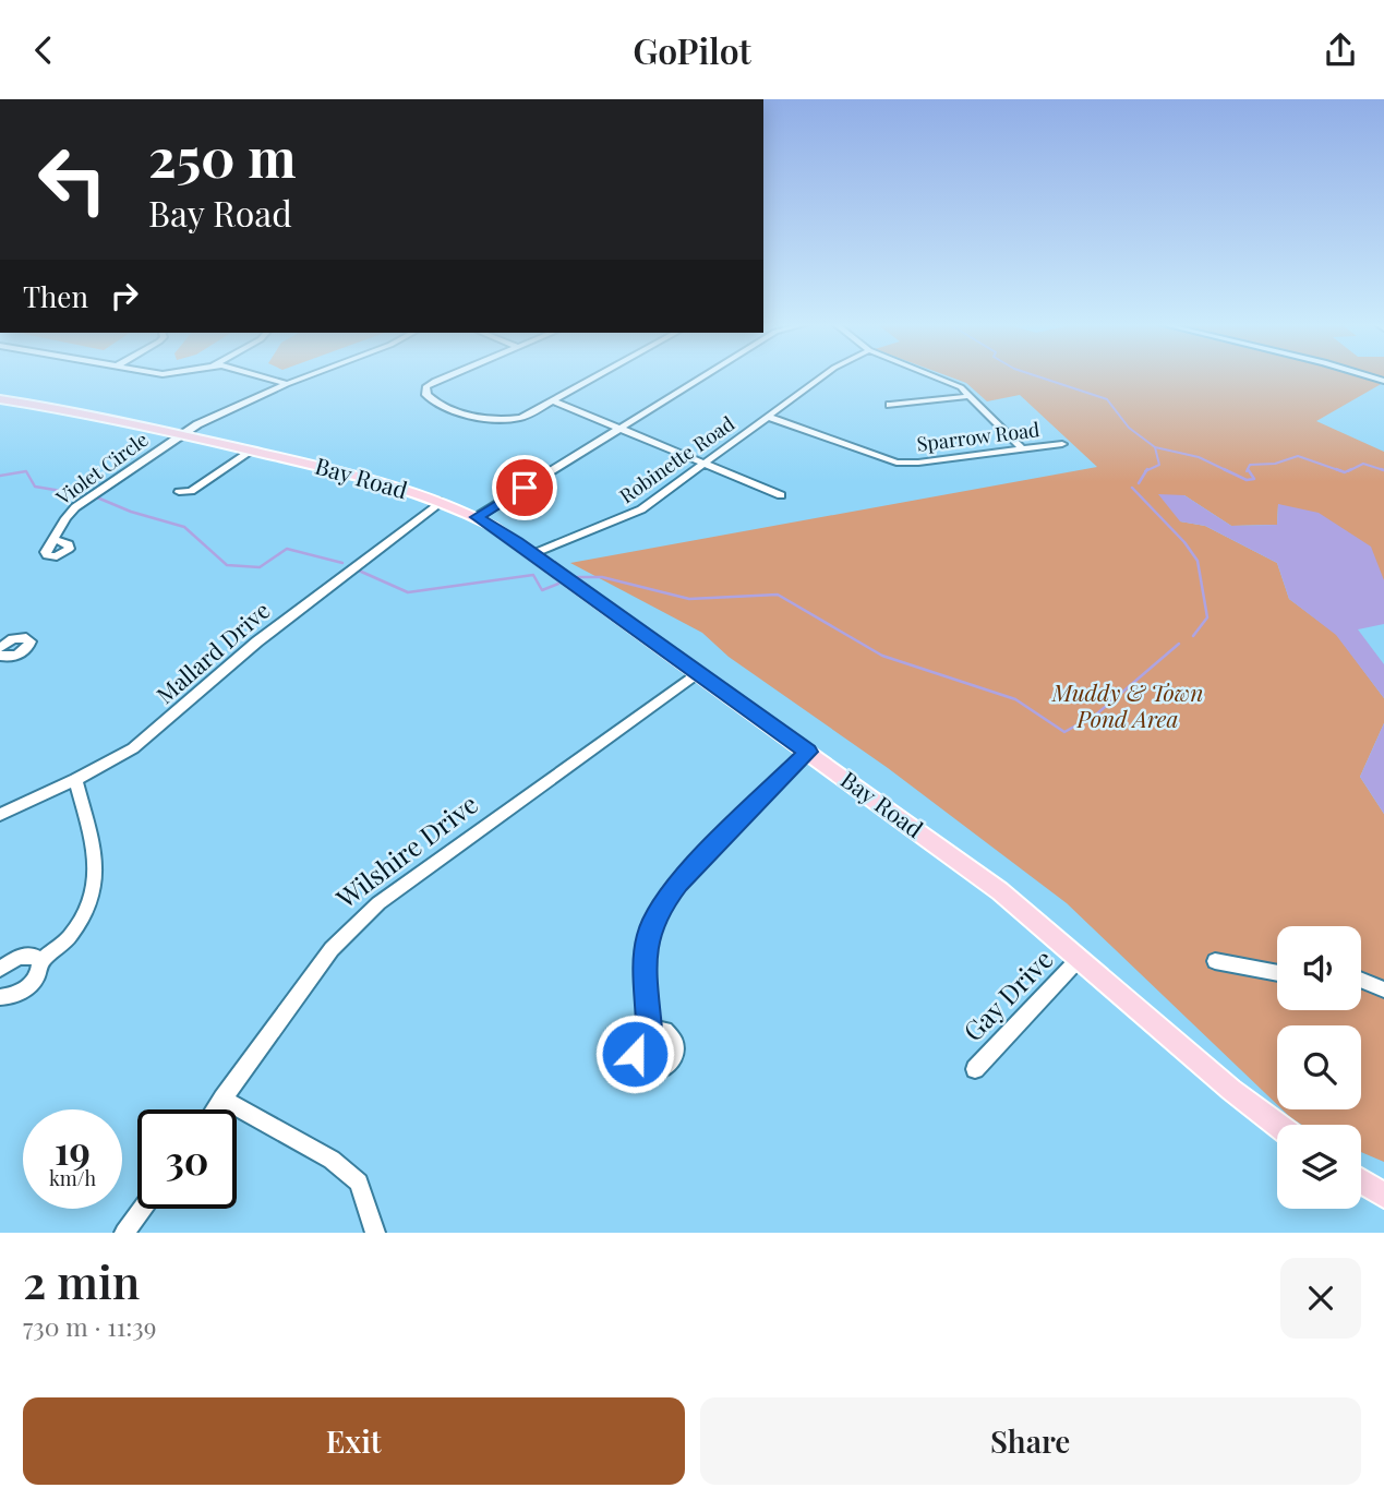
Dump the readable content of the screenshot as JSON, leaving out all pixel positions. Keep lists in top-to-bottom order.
{
  "streets": {
    "main road": ["Bay Road"],
    "street": [
      "Sparrow Road",
      "Robinette Road",
      "Violet Circle",
      "Mallard Drive",
      "Wilshire Drive",
      "Gay Drive"
    ]
  },
  "crossings": [
    ["Sparrow Road", "Robinette Road"],
    ["Robinette Road", "Bay Road"],
    ["Violet Circle", "Bay Road"],
    ["Bay Road", "Mallard Drive"],
    ["Bay Road", "Wilshire Drive"],
    ["Bay Road", "Gay Drive"]
  ],
  "parks": ["Muddy & Town Pond Area"],
  "page": {
    "header": "GoPilot",
    "turn": ["250 m", "Bay Road"],
    "then": "Then",
    "speed": "19 km/h",
    "limit": "30",
    "heading": ["2 min", "730 m · 11:39"],
    "buttons": ["Exit", "Share"]
  }
}
